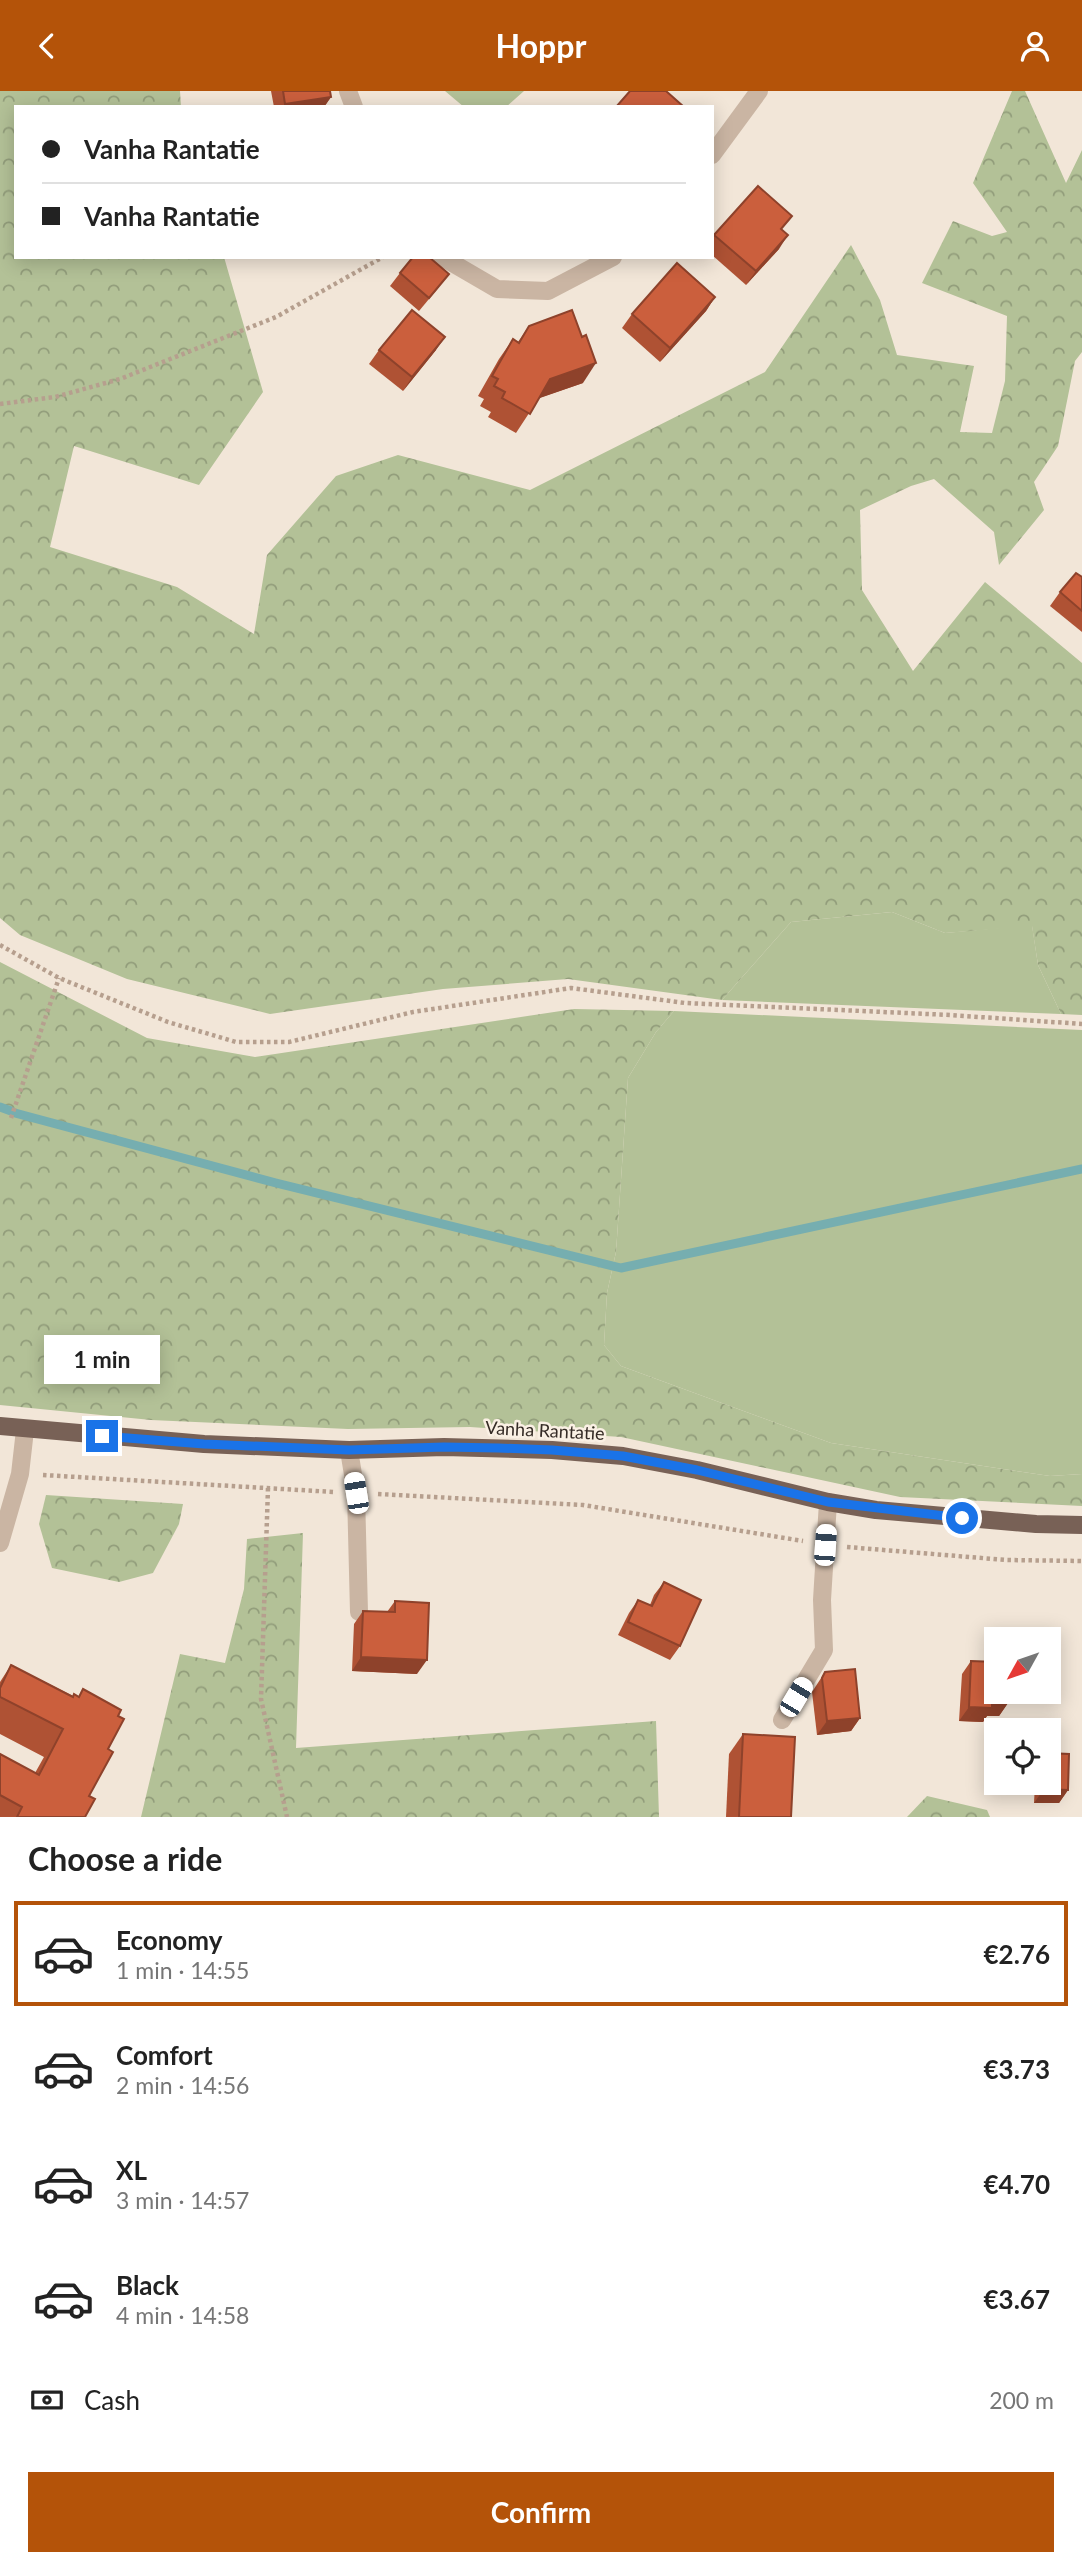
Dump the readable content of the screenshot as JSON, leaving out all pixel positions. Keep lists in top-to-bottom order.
{
  "streets": {
    "main road": ["Vanha Rantatie"]
  },
  "north": "bottom left",
  "page": {
    "header": "Hoppr",
    "banner": ["Vanha Rantatie", "Vanha Rantatie"],
    "bubble": "1 min",
    "heading": "Choose a ride",
    "list": [
      {
        "name": "Economy",
        "note": "1 min · 14:55",
        "value": "€2.76"
      },
      {
        "name": "Comfort",
        "note": "2 min · 14:56",
        "value": "€3.73"
      },
      {
        "name": "XL",
        "note": "3 min · 14:57",
        "value": "€4.70"
      },
      {
        "name": "Black",
        "note": "4 min · 14:58",
        "value": "€3.67"
      }
    ],
    "pay": ["Cash", "200 m"],
    "buttons": "Confirm"
  }
}
